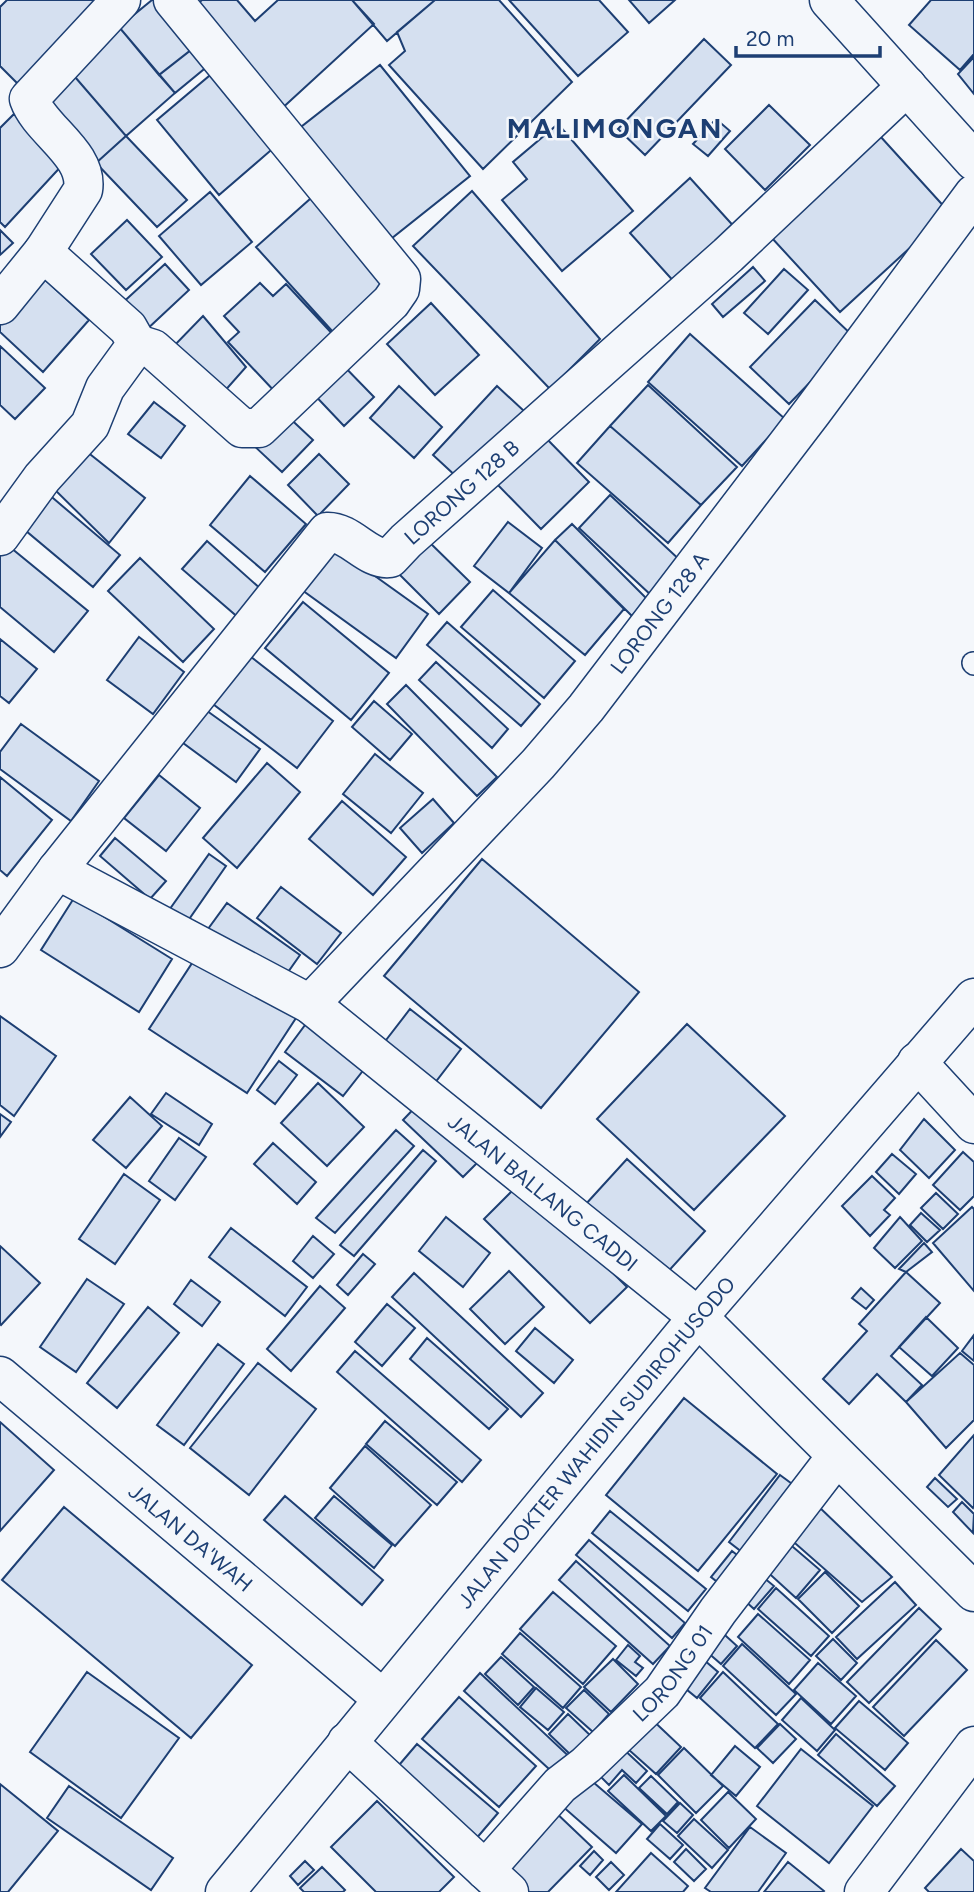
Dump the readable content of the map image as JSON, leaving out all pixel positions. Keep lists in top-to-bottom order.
{
  "streets": {
    "street": [
      "LORONG 128 B",
      "LORONG 128 A",
      "JALAN BALLANG CADDI",
      "JALAN DOKTER WAHIDIN SUDIROHUSODO",
      "JALAN DA'WAH",
      "LORONG 01"
    ]
  },
  "crossings": [
    ["LORONG 128 B", "JALAN BALLANG CADDI"],
    ["LORONG 128 A", "JALAN BALLANG CADDI"],
    ["JALAN BALLANG CADDI", "JALAN DOKTER WAHIDIN SUDIROHUSODO"],
    ["JALAN BALLANG CADDI", "LORONG 01"],
    ["JALAN DOKTER WAHIDIN SUDIROHUSODO", "JALAN DA'WAH"]
  ],
  "districts": ["MALIMONGAN"],
  "scale_bar": "20 m"
}
